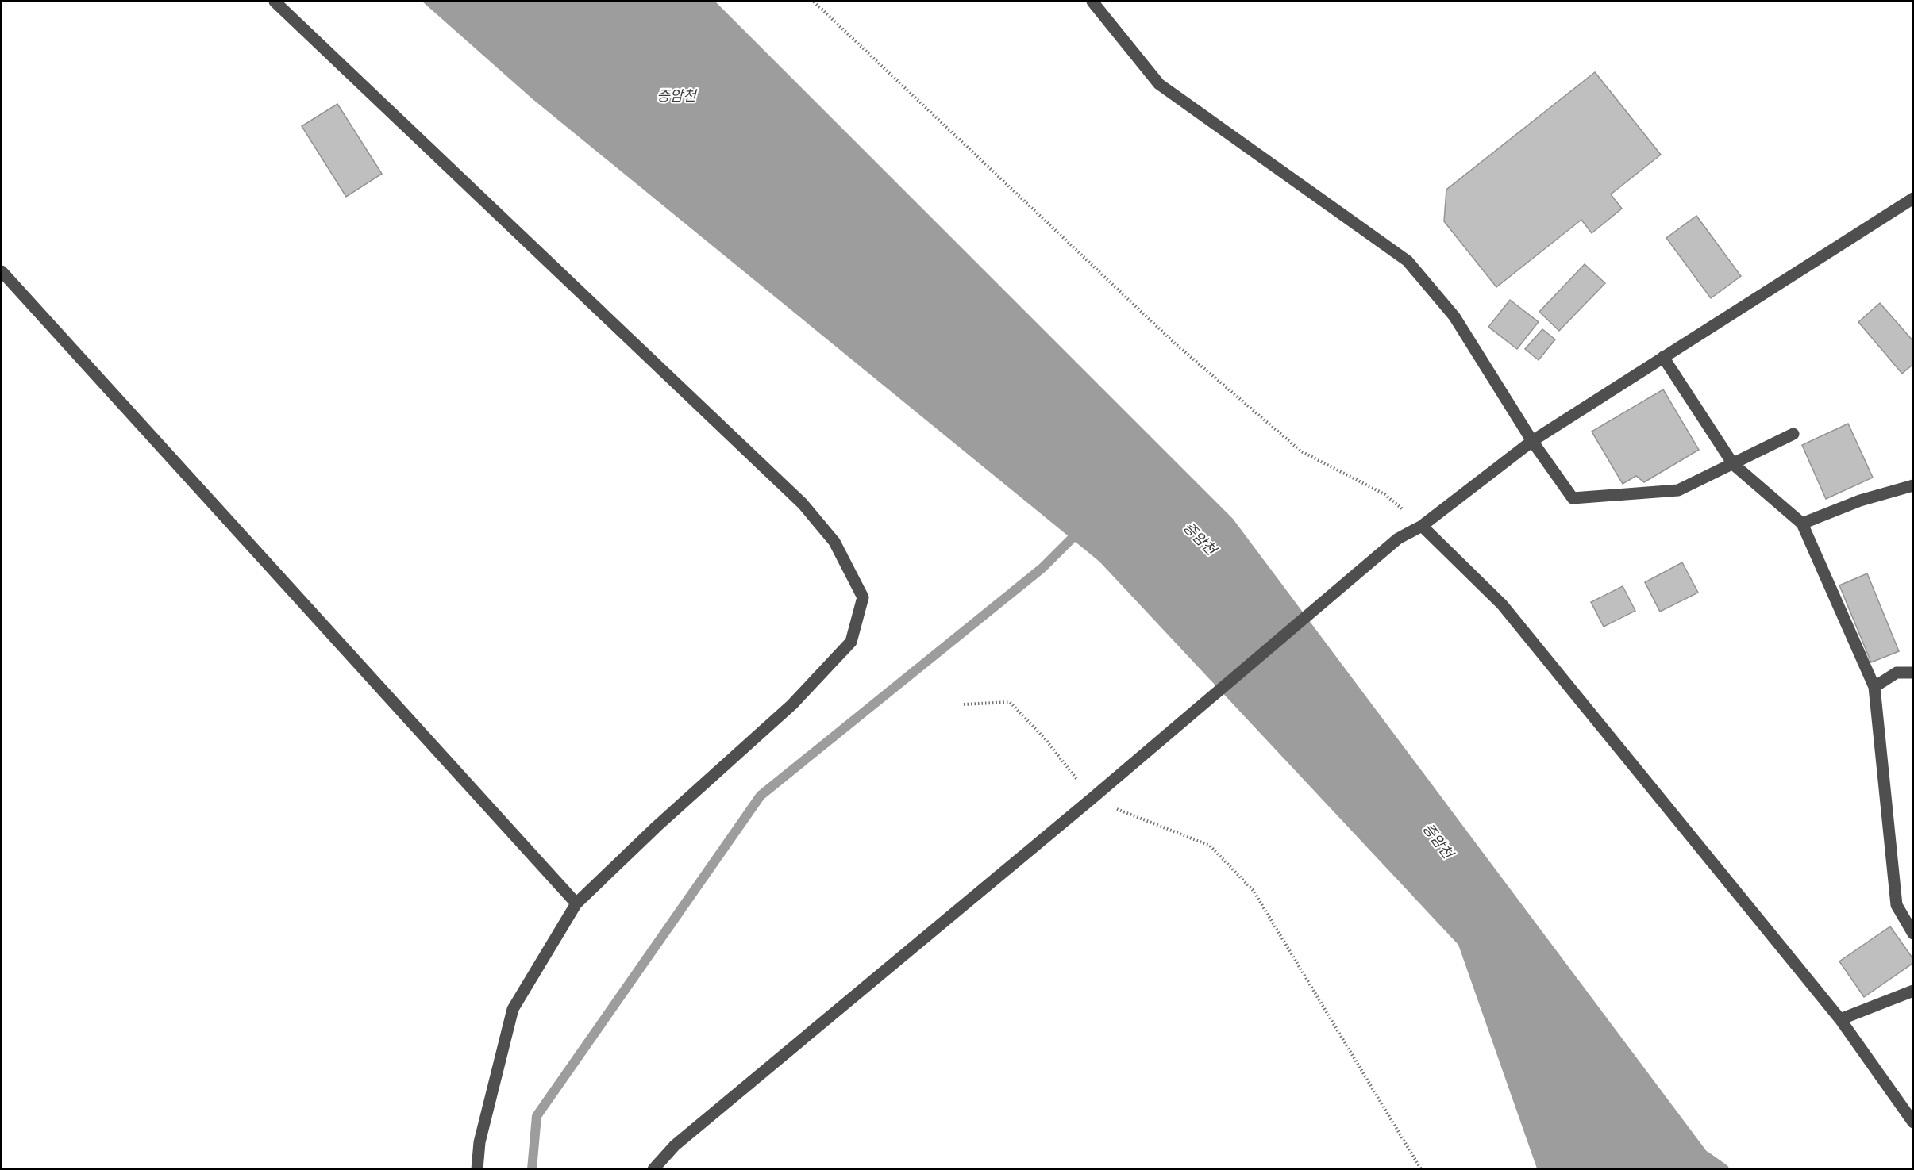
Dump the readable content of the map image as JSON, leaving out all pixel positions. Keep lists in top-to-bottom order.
{
  "water": ["증암천"]
}
